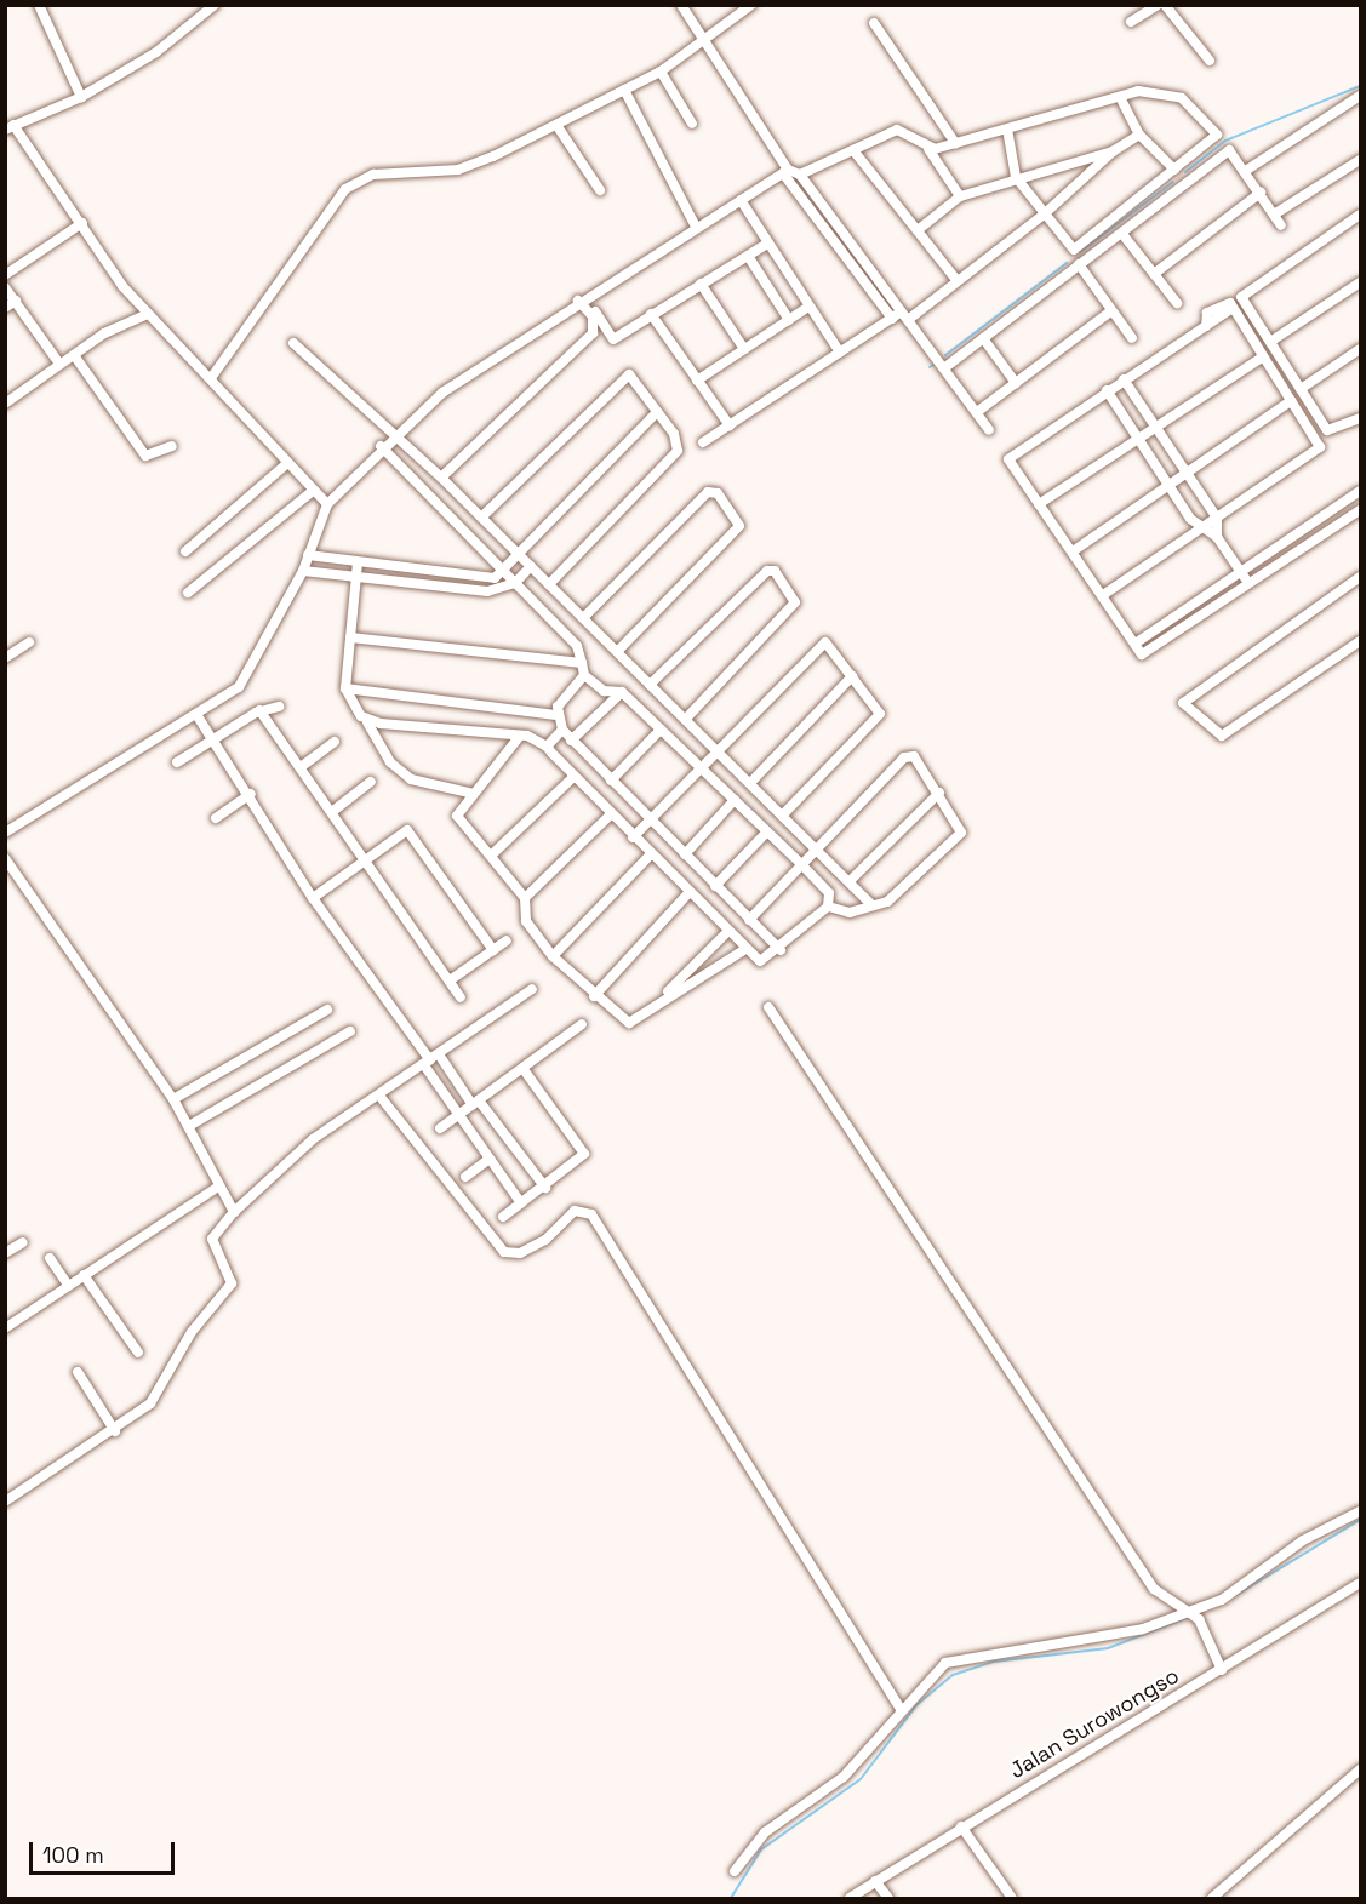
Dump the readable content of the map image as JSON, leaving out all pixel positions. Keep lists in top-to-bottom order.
{
  "streets": {
    "street": ["Jalan Surowongso"]
  },
  "scale_bar": "100 m"
}
